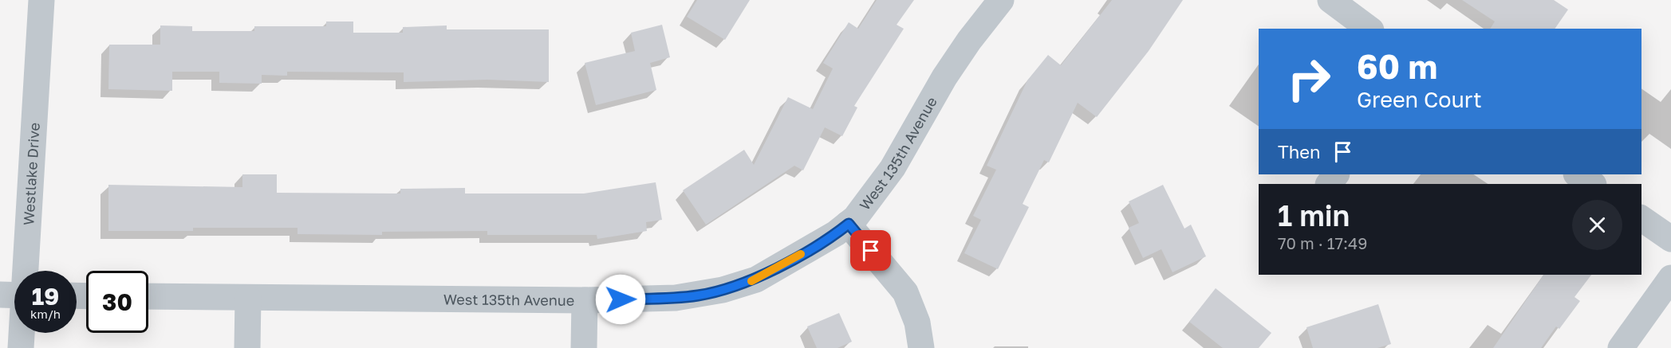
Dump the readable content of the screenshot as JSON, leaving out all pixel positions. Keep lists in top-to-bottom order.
{
  "streets": {
    "street": ["West 135th Avenue", "Westlake Drive"]
  },
  "page": {
    "turn": ["60 m", "Green Court"],
    "then": "Then",
    "heading": ["1 min", "70 m · 17:49"],
    "speed": "19 km/h",
    "limit": "30"
  }
}
